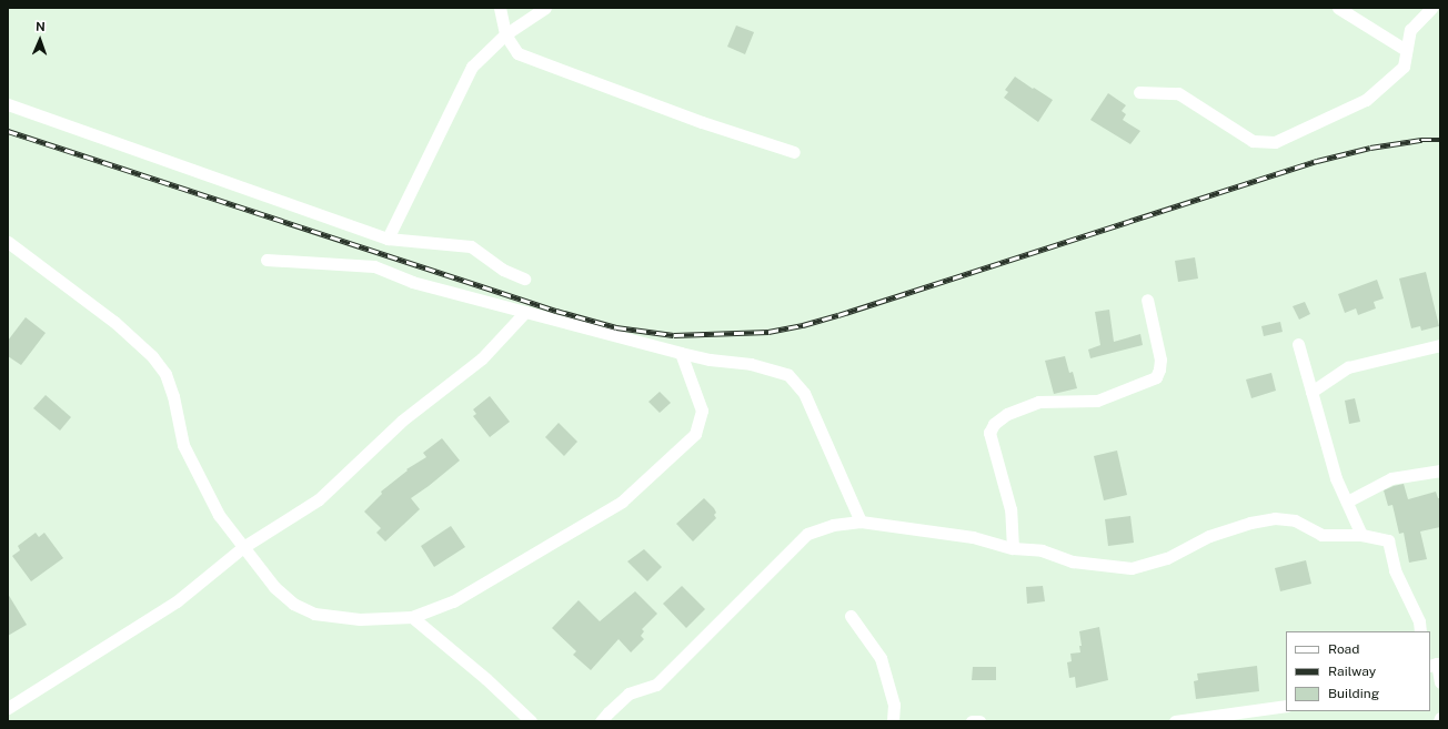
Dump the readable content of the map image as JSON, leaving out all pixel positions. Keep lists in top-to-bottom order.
{
  "legend": ["Road", "Railway", "Building"],
  "north": "top"
}
